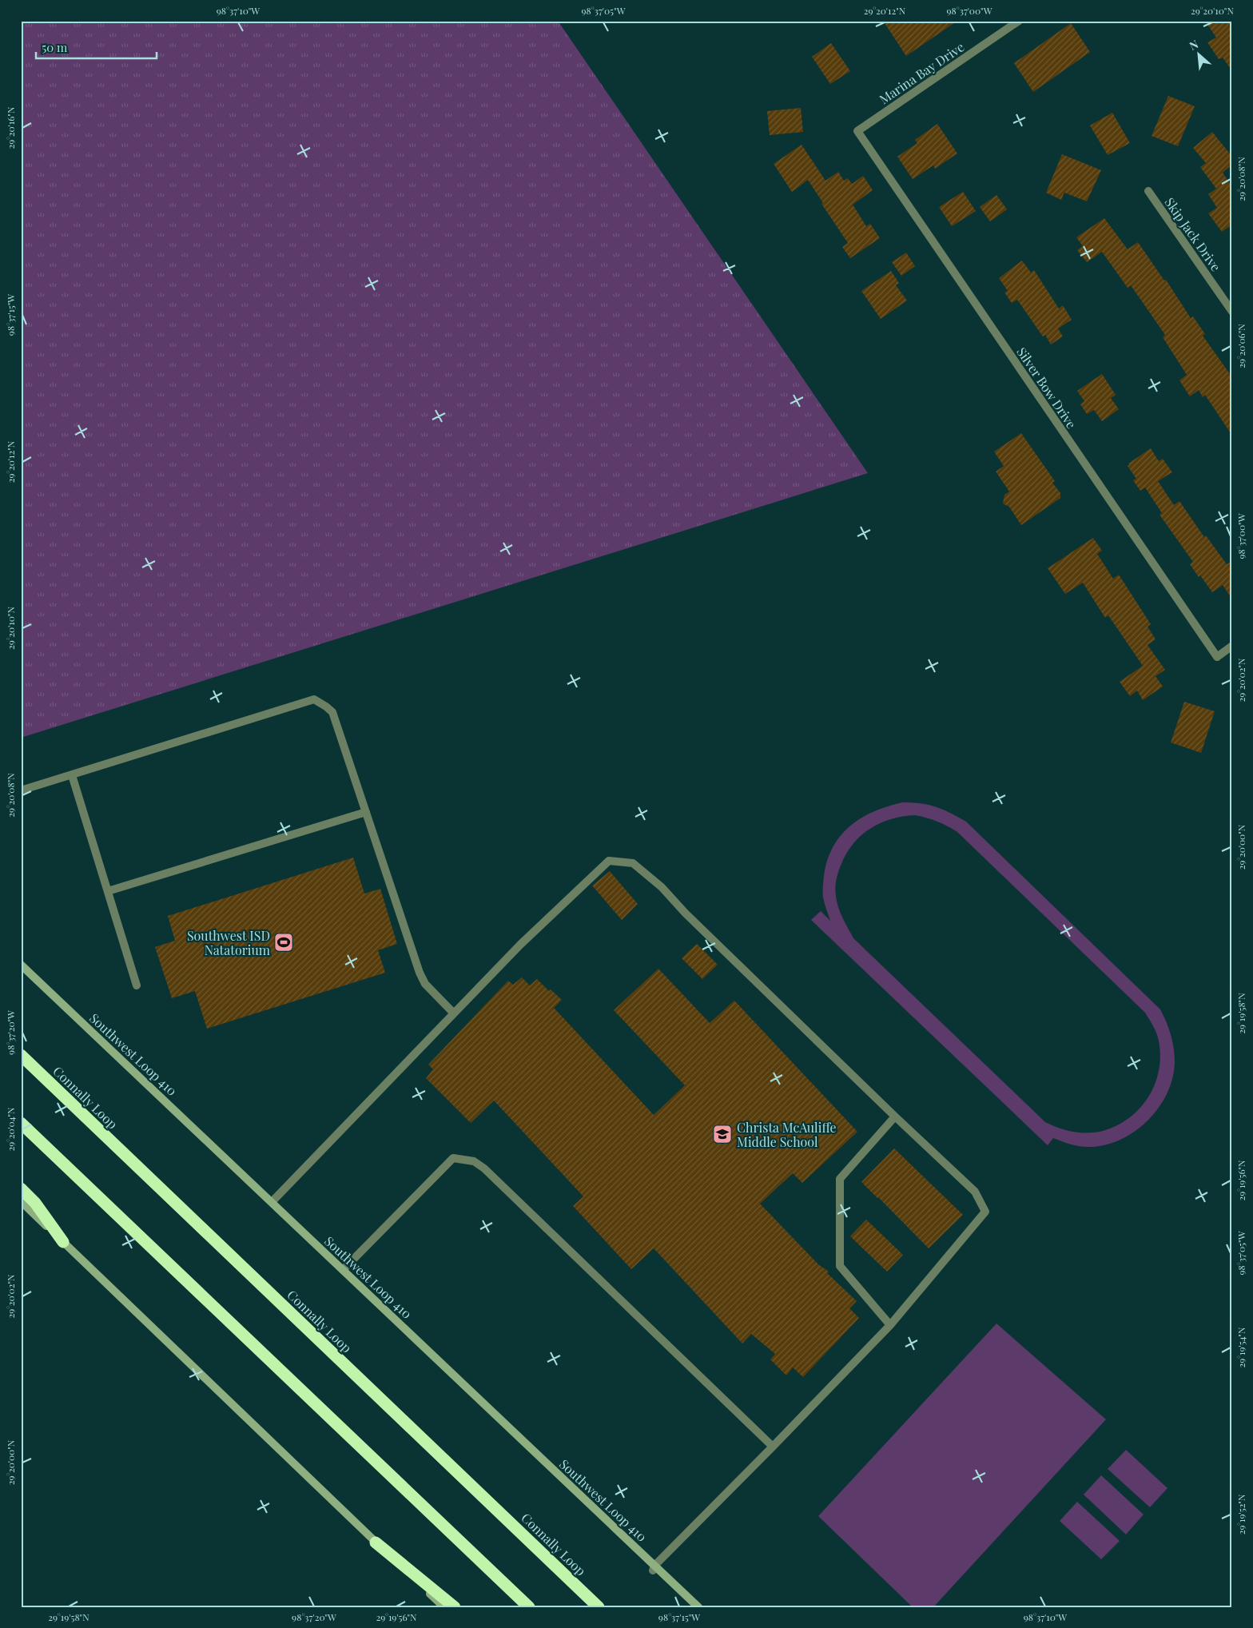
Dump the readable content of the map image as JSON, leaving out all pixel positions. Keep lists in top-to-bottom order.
{
  "streets": {
    "highway": ["Connally Loop"],
    "main road": ["Southwest Loop 410"],
    "street": ["Marina Bay Drive", "Skip Jack Drive", "Silver Bow Drive"]
  },
  "crossings": [
    ["Marina Bay Drive", "Silver Bow Drive"]
  ],
  "places": {
    "sports": ["Southwest ISD Natatorium"],
    "school or university": ["Christa McAuliffe Middle School"]
  },
  "scale_bar": "50 m",
  "north": "top left",
  "coordinates": [
    "98°37'10\"W",
    "98°37'05\"W",
    "29°20'12\"N",
    "98°37'00\"W",
    "29°20'10\"N",
    "29°20'16\"N",
    "29°20'08\"N",
    "98°37'15\"W",
    "29°20'06\"N",
    "29°20'02\"N",
    "29°20'00\"N",
    "29°19'58\"N",
    "98°37'20\"W",
    "29°20'04\"N",
    "29°19'56\"N",
    "29°19'54\"N",
    "29°19'52\"N"
  ]
}
